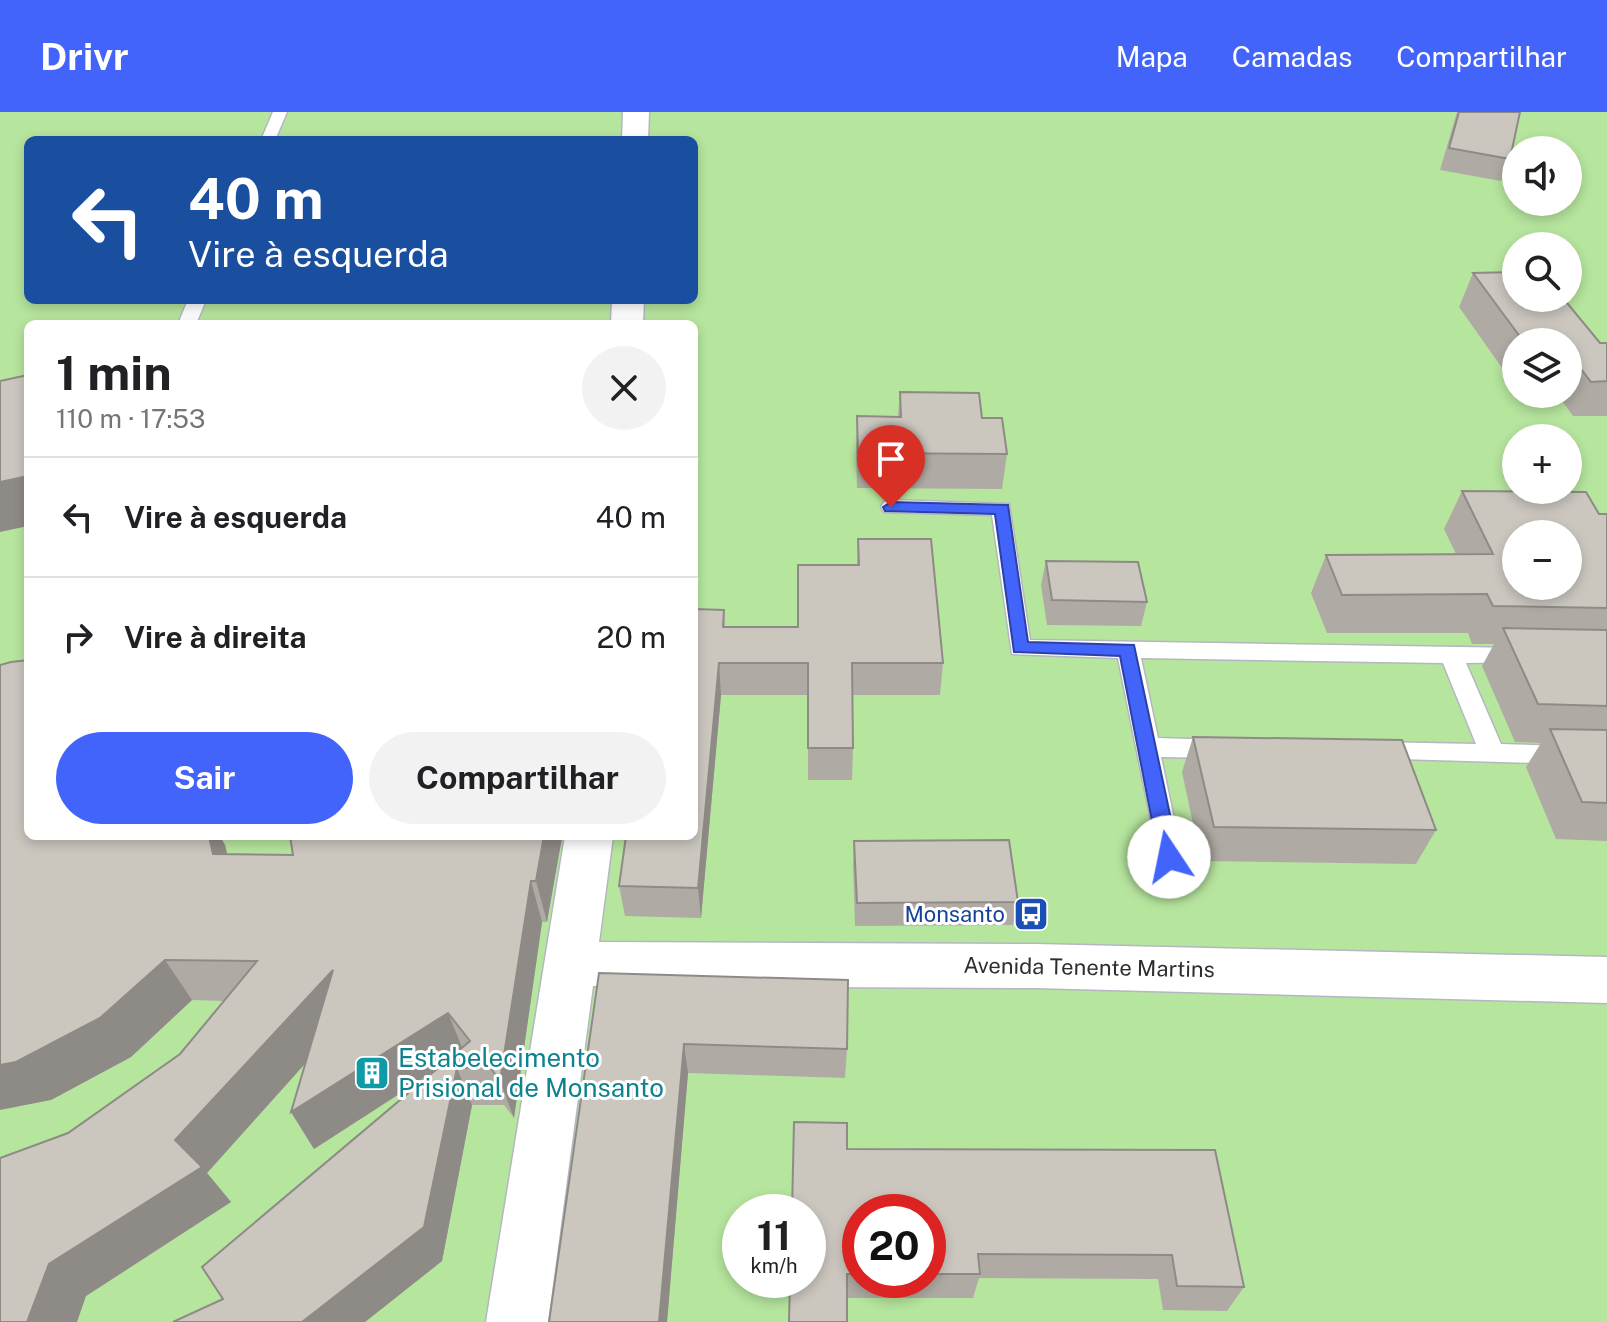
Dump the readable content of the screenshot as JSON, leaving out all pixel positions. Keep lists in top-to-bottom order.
{
  "streets": {
    "street": ["Avenida Tenente Martins"]
  },
  "places": {
    "bus stop": ["Monsanto"],
    "building": ["Estabelecimento Prisional de Monsanto"]
  },
  "page": {
    "header": "Drivr",
    "nav": ["Mapa", "Camadas", "Compartilhar"],
    "map_buttons": ["+", "−"],
    "turn": ["40 m", "Vire à esquerda"],
    "heading": ["1 min", "110 m · 17:53"],
    "list": [
      {
        "name": "Vire à esquerda",
        "value": "40 m"
      },
      {
        "name": "Vire à direita",
        "value": "20 m"
      }
    ],
    "buttons": ["Sair", "Compartilhar"],
    "speed": "11 km/h",
    "limit": "20"
  }
}
